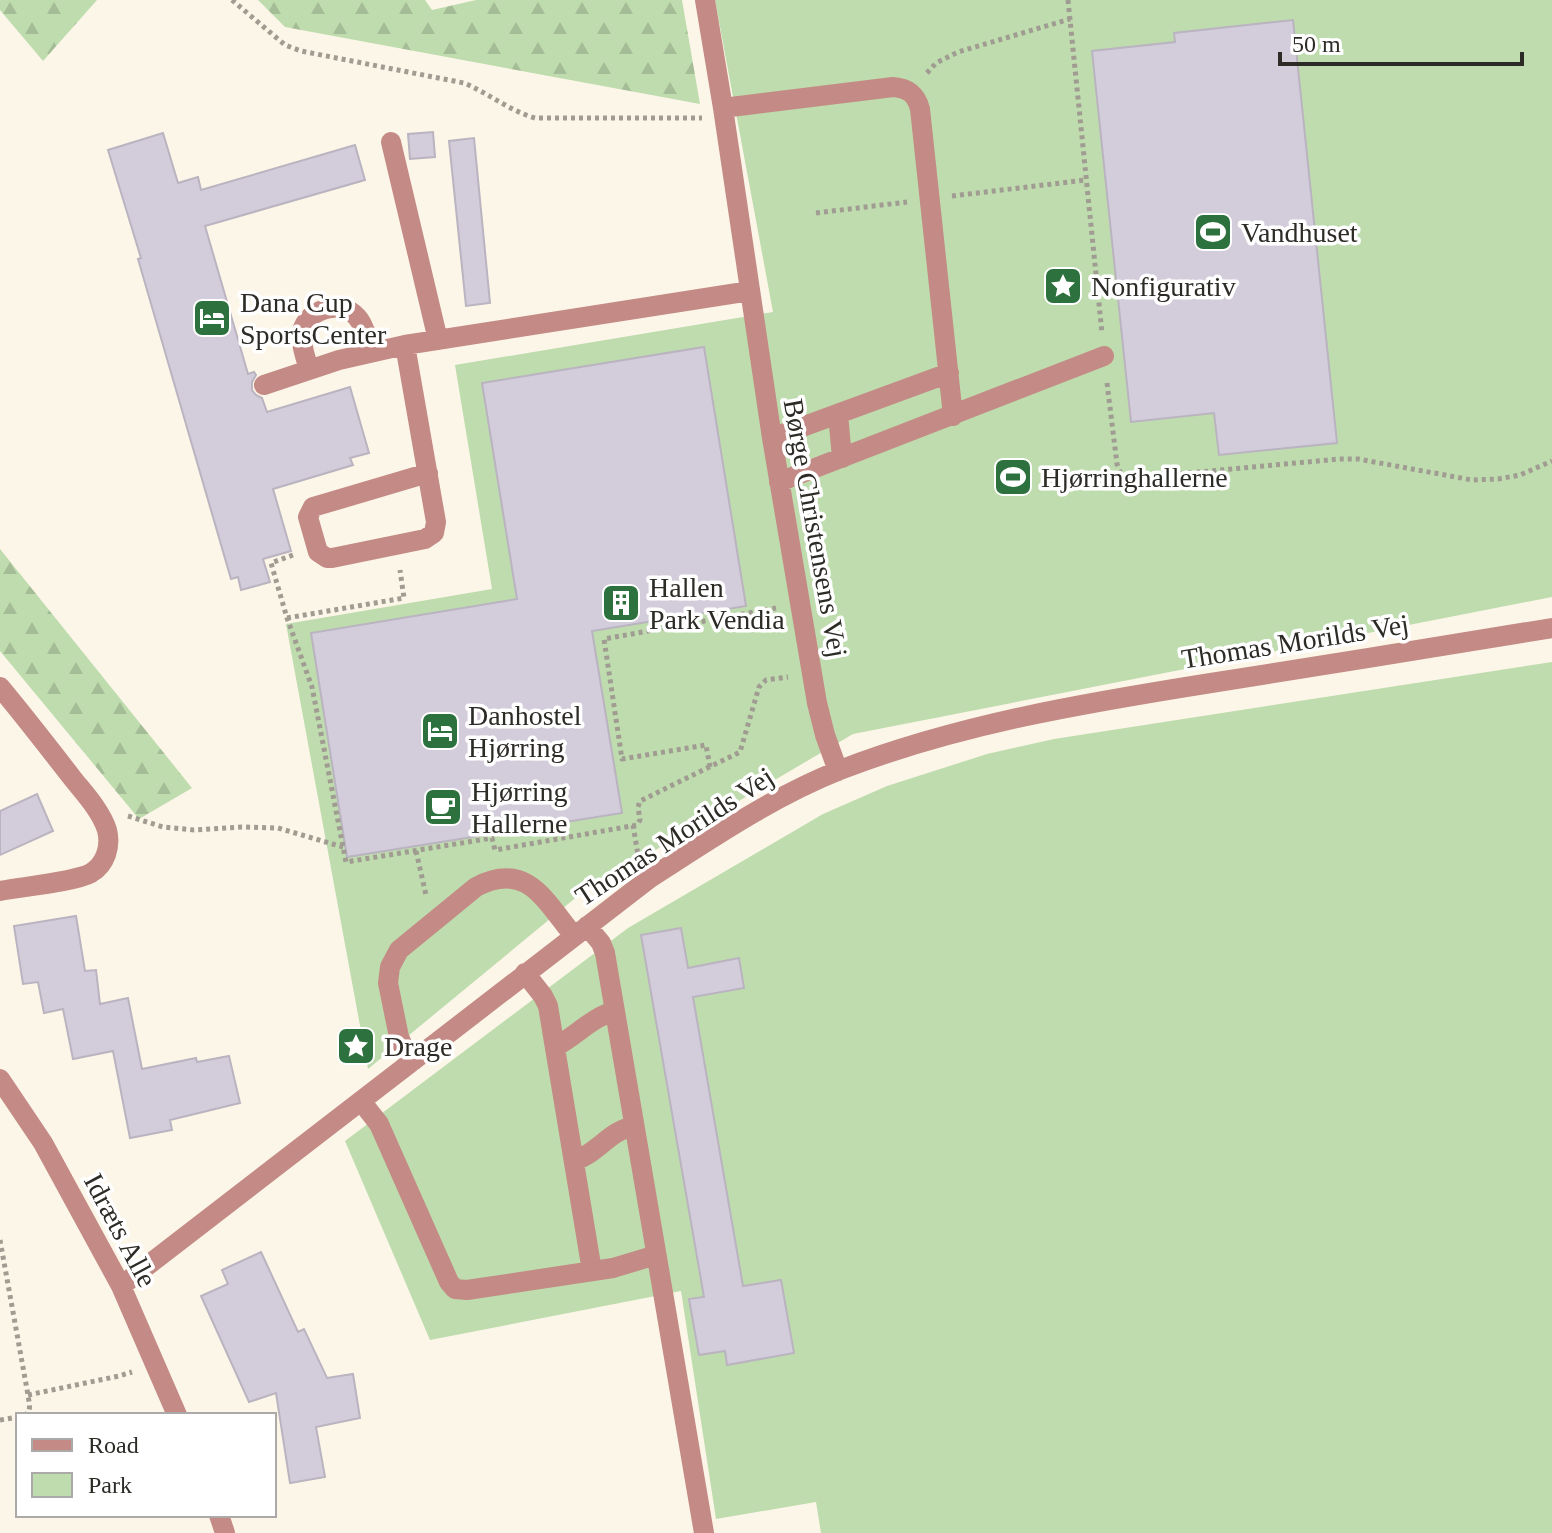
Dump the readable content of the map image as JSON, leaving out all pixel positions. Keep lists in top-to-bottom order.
{
  "streets": {
    "street": ["Børge Christensens Vej", "Thomas Morilds Vej", "Idræts Alle"]
  },
  "crossings": [
    ["Børge Christensens Vej", "Thomas Morilds Vej"],
    ["Thomas Morilds Vej", "Idræts Alle"]
  ],
  "places": {
    "sports": ["Vandhuset", "Hjørringhallerne"],
    "place": ["Nonfigurativ", "Drage"],
    "hotel": ["Dana Cup SportsCenter", "Danhostel Hjørring"],
    "building": ["Hallen Park Vendia"],
    "cafe": ["Hjørring Hallerne"]
  },
  "legend": ["Road", "Park"],
  "scale_bar": "50 m"
}
